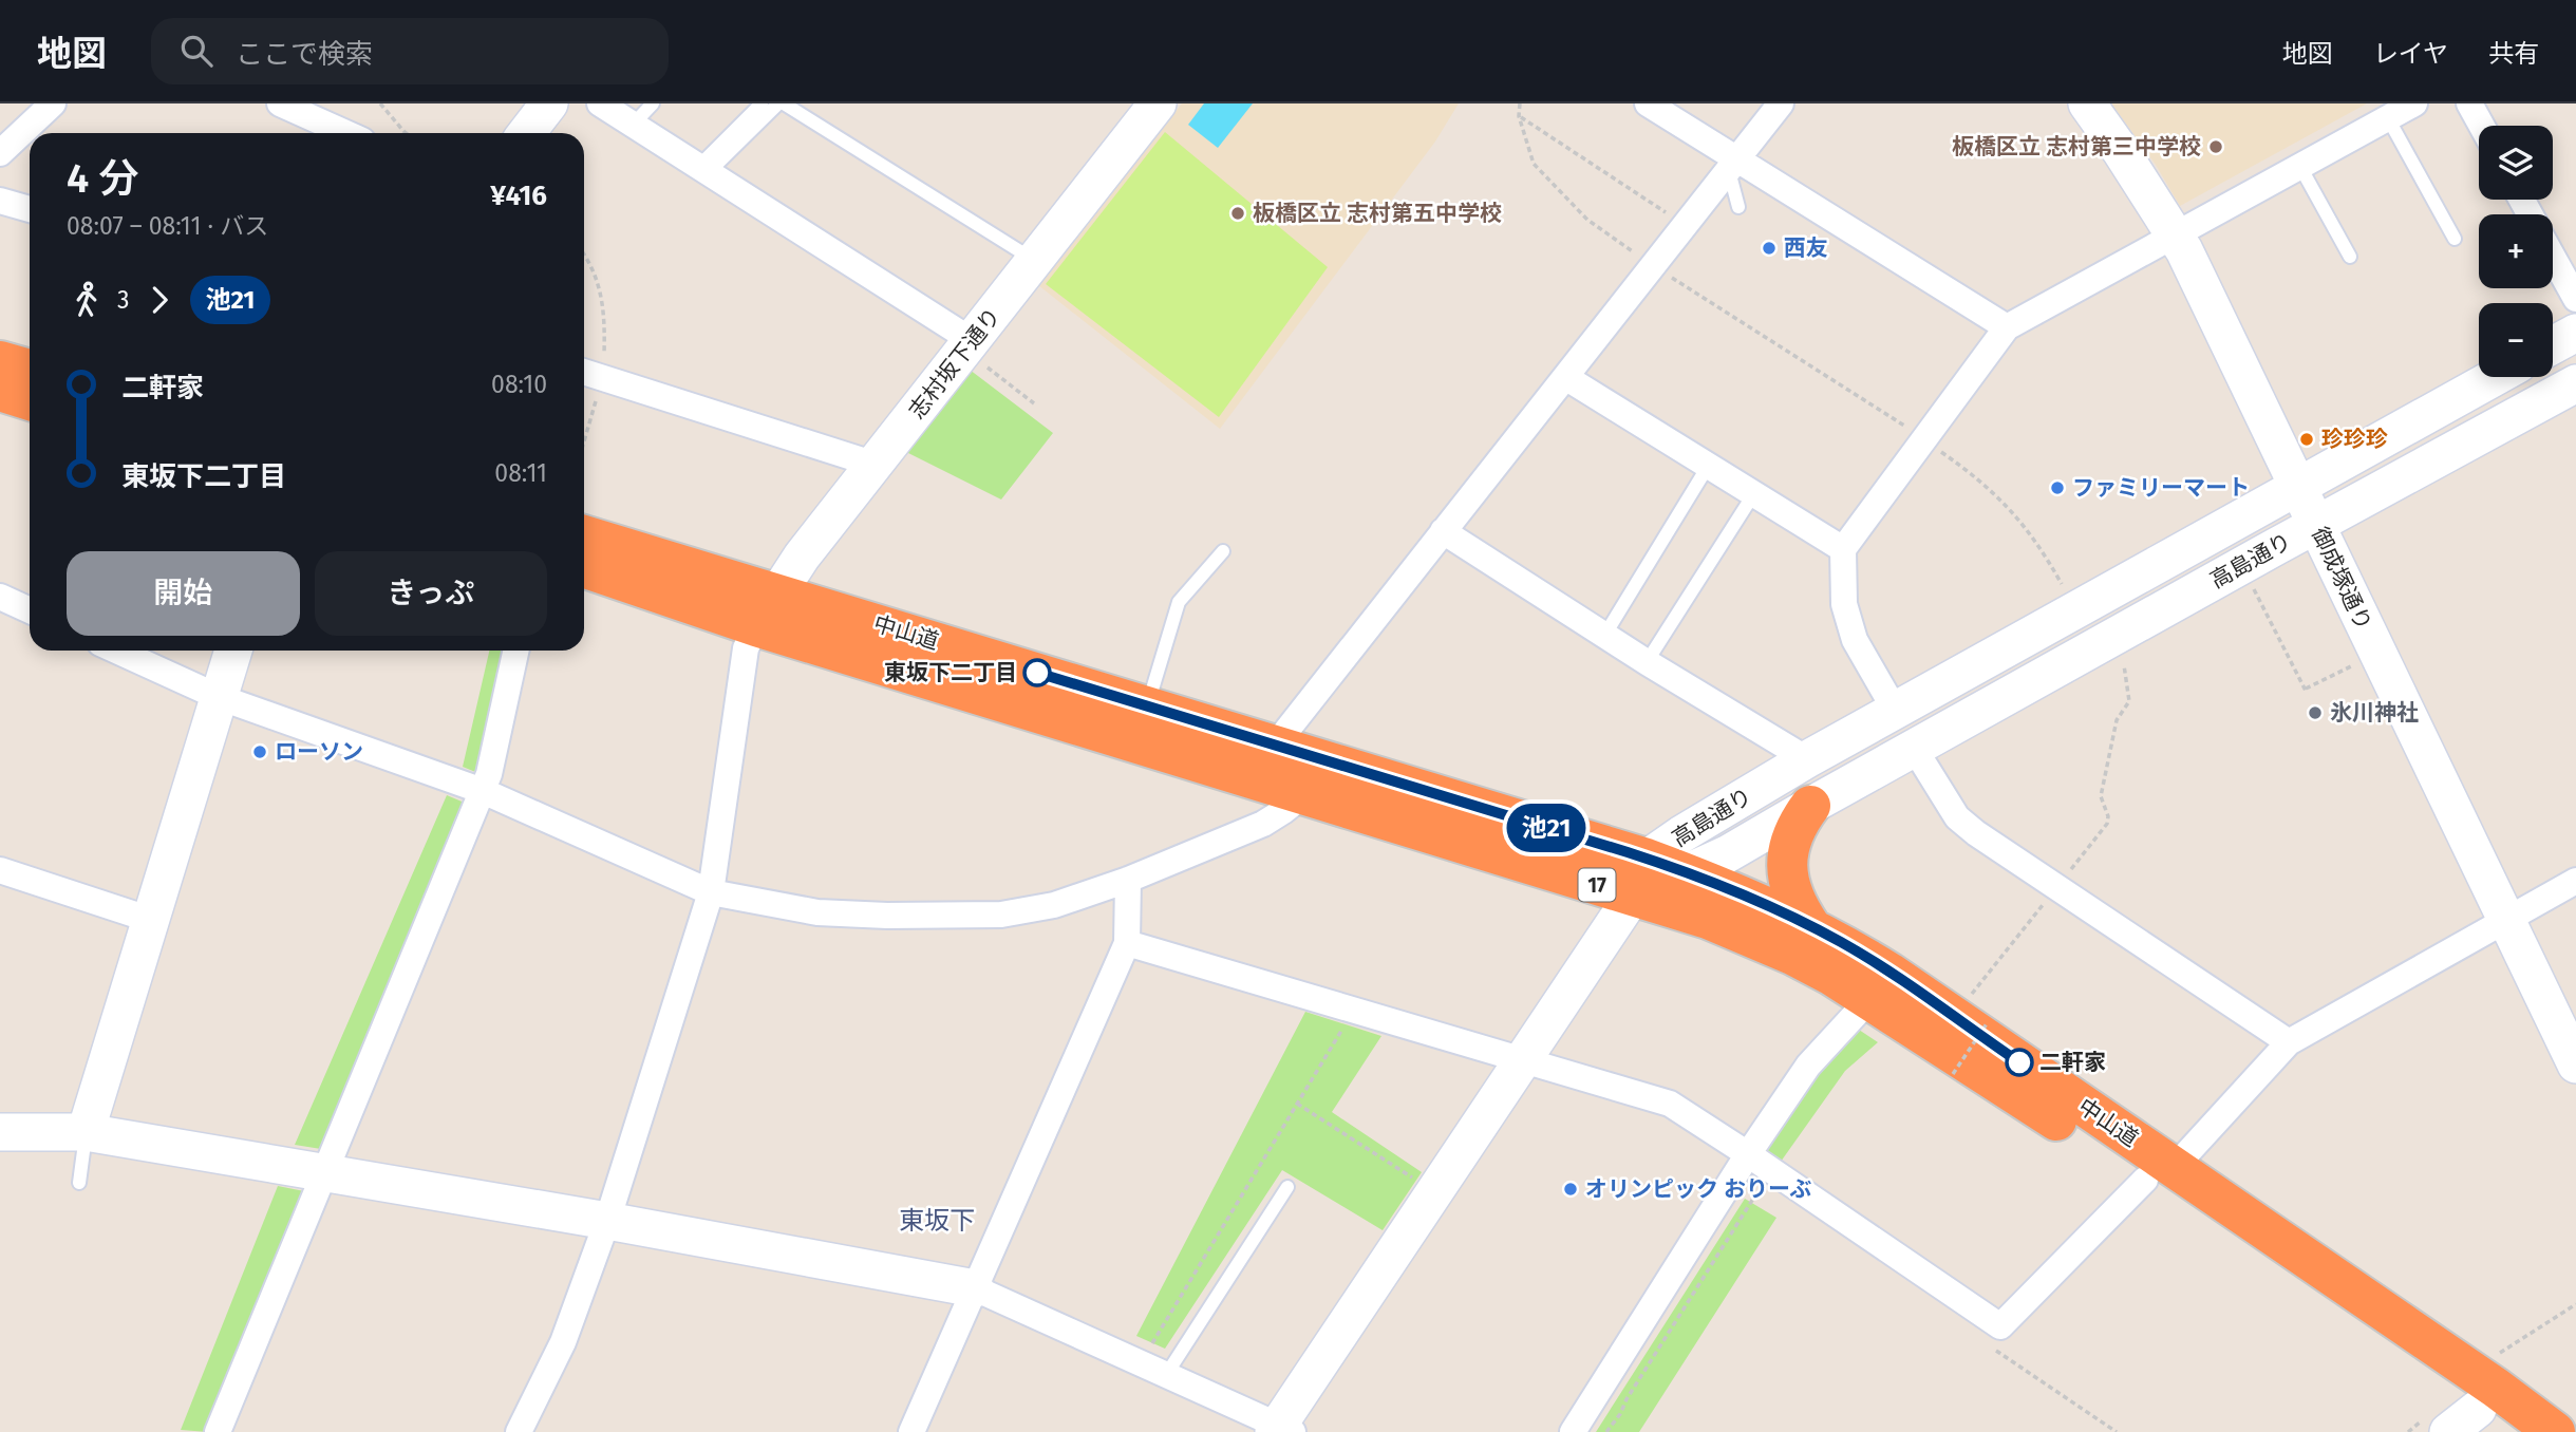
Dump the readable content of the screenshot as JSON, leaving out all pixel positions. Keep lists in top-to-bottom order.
{
  "streets": {
    "highway": ["中山道", "17"],
    "street": ["志村坂下通り", "高島通り", "御成塚通り"]
  },
  "crossings": [
    ["志村坂下通り", "中山道"],
    ["高島通り", "御成塚通り"],
    ["高島通り", "中山道"]
  ],
  "districts": ["東坂下"],
  "places": [
    "板橋区立 志村第三中学校",
    "板橋区立 志村第五中学校",
    "西友",
    "珍珍珍",
    "ファミリーマート",
    "東坂下二丁目",
    "氷川神社",
    "ローソン",
    "二軒家",
    "オリンピック おりーぶ"
  ],
  "lines": ["bus line 池21"],
  "page": {
    "header": "地図",
    "search": "ここで検索",
    "nav": ["地図", "レイヤ", "共有"],
    "on_map": "池21",
    "map_buttons": ["+", "−"],
    "heading": ["4 分", "08:07 – 08:11 · バス", "¥416"],
    "legs": ["3", "池21"],
    "list": [
      {
        "name": "二軒家",
        "value": "08:10"
      },
      {
        "name": "東坂下二丁目",
        "value": "08:11"
      }
    ],
    "buttons": ["開始", "きっぷ"]
  }
}
